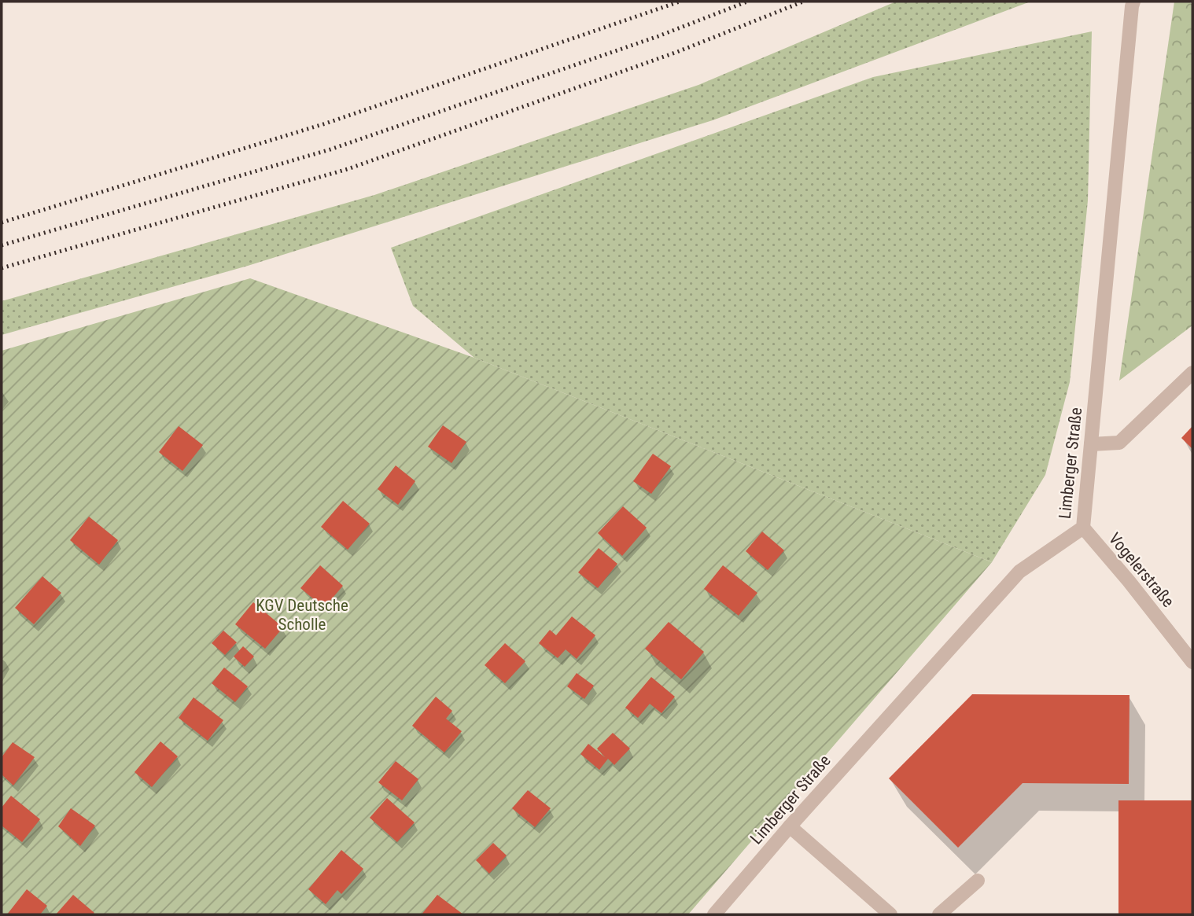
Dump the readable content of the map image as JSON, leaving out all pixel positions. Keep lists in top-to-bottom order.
{
  "streets": {
    "street": ["Limberger Straße", "Vogelerstraße"]
  },
  "crossings": [
    ["Limberger Straße", "Vogelerstraße"]
  ],
  "parks": ["KGV Deutsche Scholle"]
}
